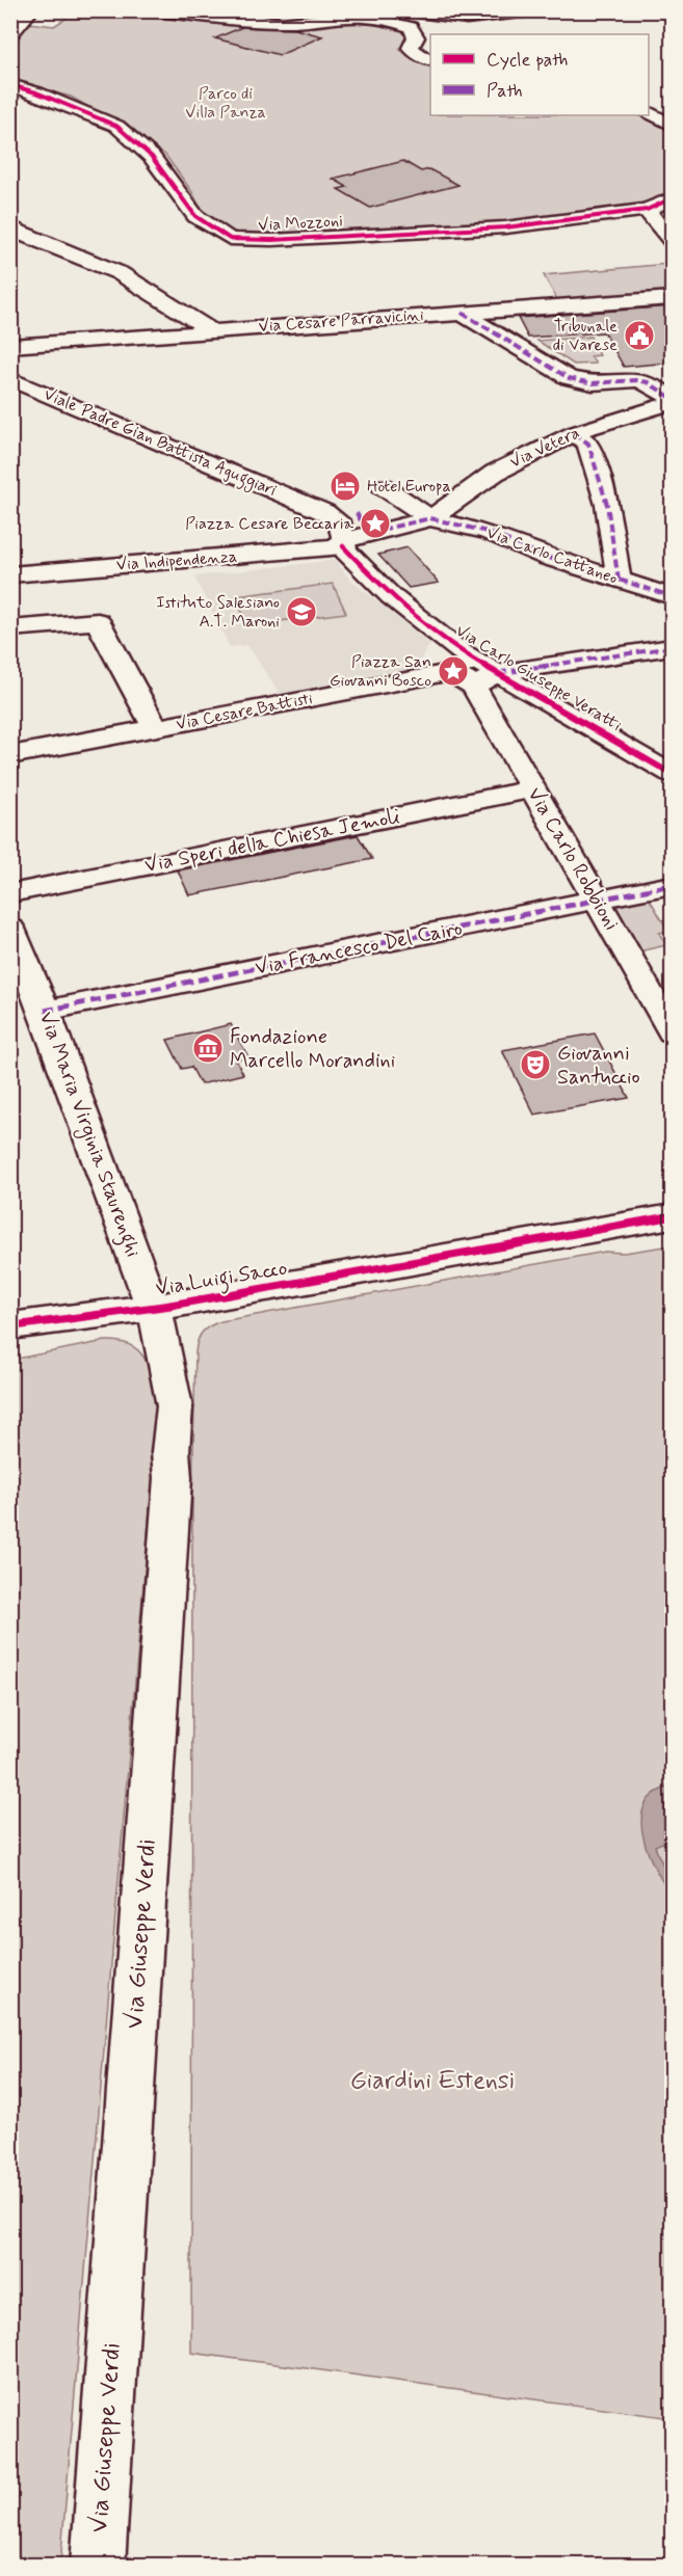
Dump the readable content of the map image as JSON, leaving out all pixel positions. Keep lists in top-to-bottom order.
{
  "streets": {
    "street": [
      "Via Mozzoni",
      "Via Cesare Parravicini",
      "Viale Padre Gian Battista Aguggiari",
      "Via Vetera",
      "Via Carlo Cattaneo",
      "Via Indipendenza",
      "Via Carlo Giuseppe Veratti",
      "Via Cesare Battisti",
      "Via Speri della Chiesa Jemoli",
      "Via Carlo Robbioni",
      "Via Francesco Del Cairo",
      "Via Maria Virginia Staurenghi",
      "Via Luigi Sacco",
      "Via Giuseppe Verdi"
    ]
  },
  "crossings": [
    ["Viale Padre Gian Battista Aguggiari", "Via Indipendenza"],
    ["Viale Padre Gian Battista Aguggiari", "Via Carlo Giuseppe Veratti"],
    ["Via Vetera", "Via Carlo Cattaneo"],
    ["Via Indipendenza", "Via Carlo Giuseppe Veratti"],
    ["Via Carlo Giuseppe Veratti", "Via Cesare Battisti"],
    ["Via Speri della Chiesa Jemoli", "Via Carlo Robbioni"],
    ["Via Carlo Robbioni", "Via Francesco Del Cairo"],
    ["Via Francesco Del Cairo", "Via Maria Virginia Staurenghi"],
    ["Via Maria Virginia Staurenghi", "Via Luigi Sacco"],
    ["Via Maria Virginia Staurenghi", "Via Giuseppe Verdi"],
    ["Via Luigi Sacco", "Via Giuseppe Verdi"]
  ],
  "parks": ["Parco di Villa Panza", "Giardini Estensi"],
  "places": {
    "public building": ["Tribunale di Varese"],
    "hotel": ["Hotel Europa"],
    "place": ["Piazza Cesare Beccaria", "Piazza San Giovanni Bosco"],
    "school or university": ["Istituto Salesiano A.T. Maroni"],
    "museum": ["Fondazione Marcello Morandini"],
    "theatre": ["Giovanni Santuccio"]
  },
  "legend": ["Cycle path", "Path"]
}
